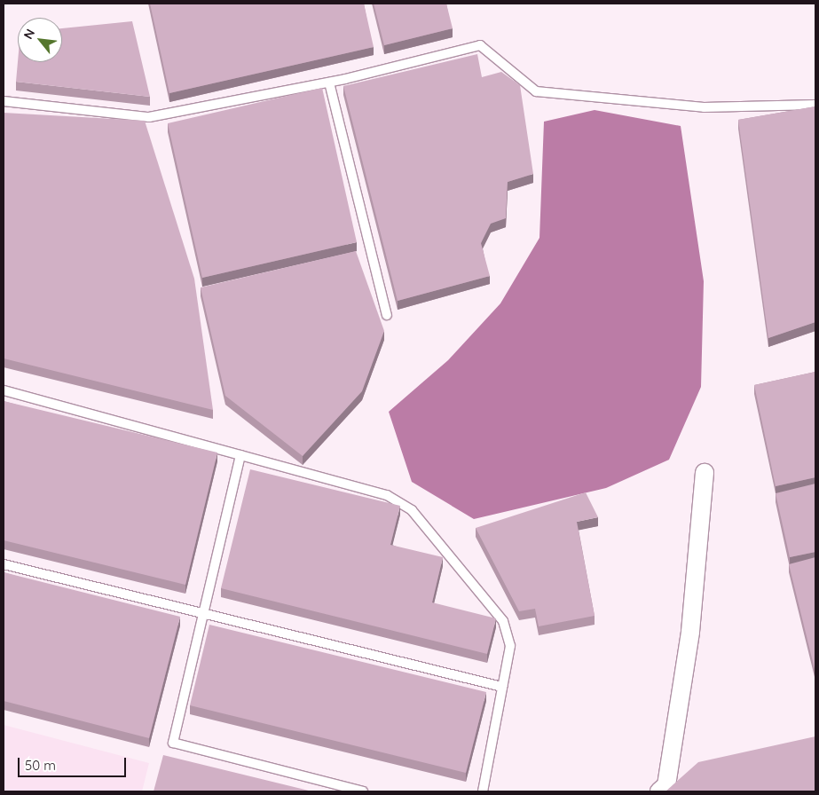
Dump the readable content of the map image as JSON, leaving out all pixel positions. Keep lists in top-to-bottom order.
{
  "scale_bar": "50 m",
  "north": "top left"
}
